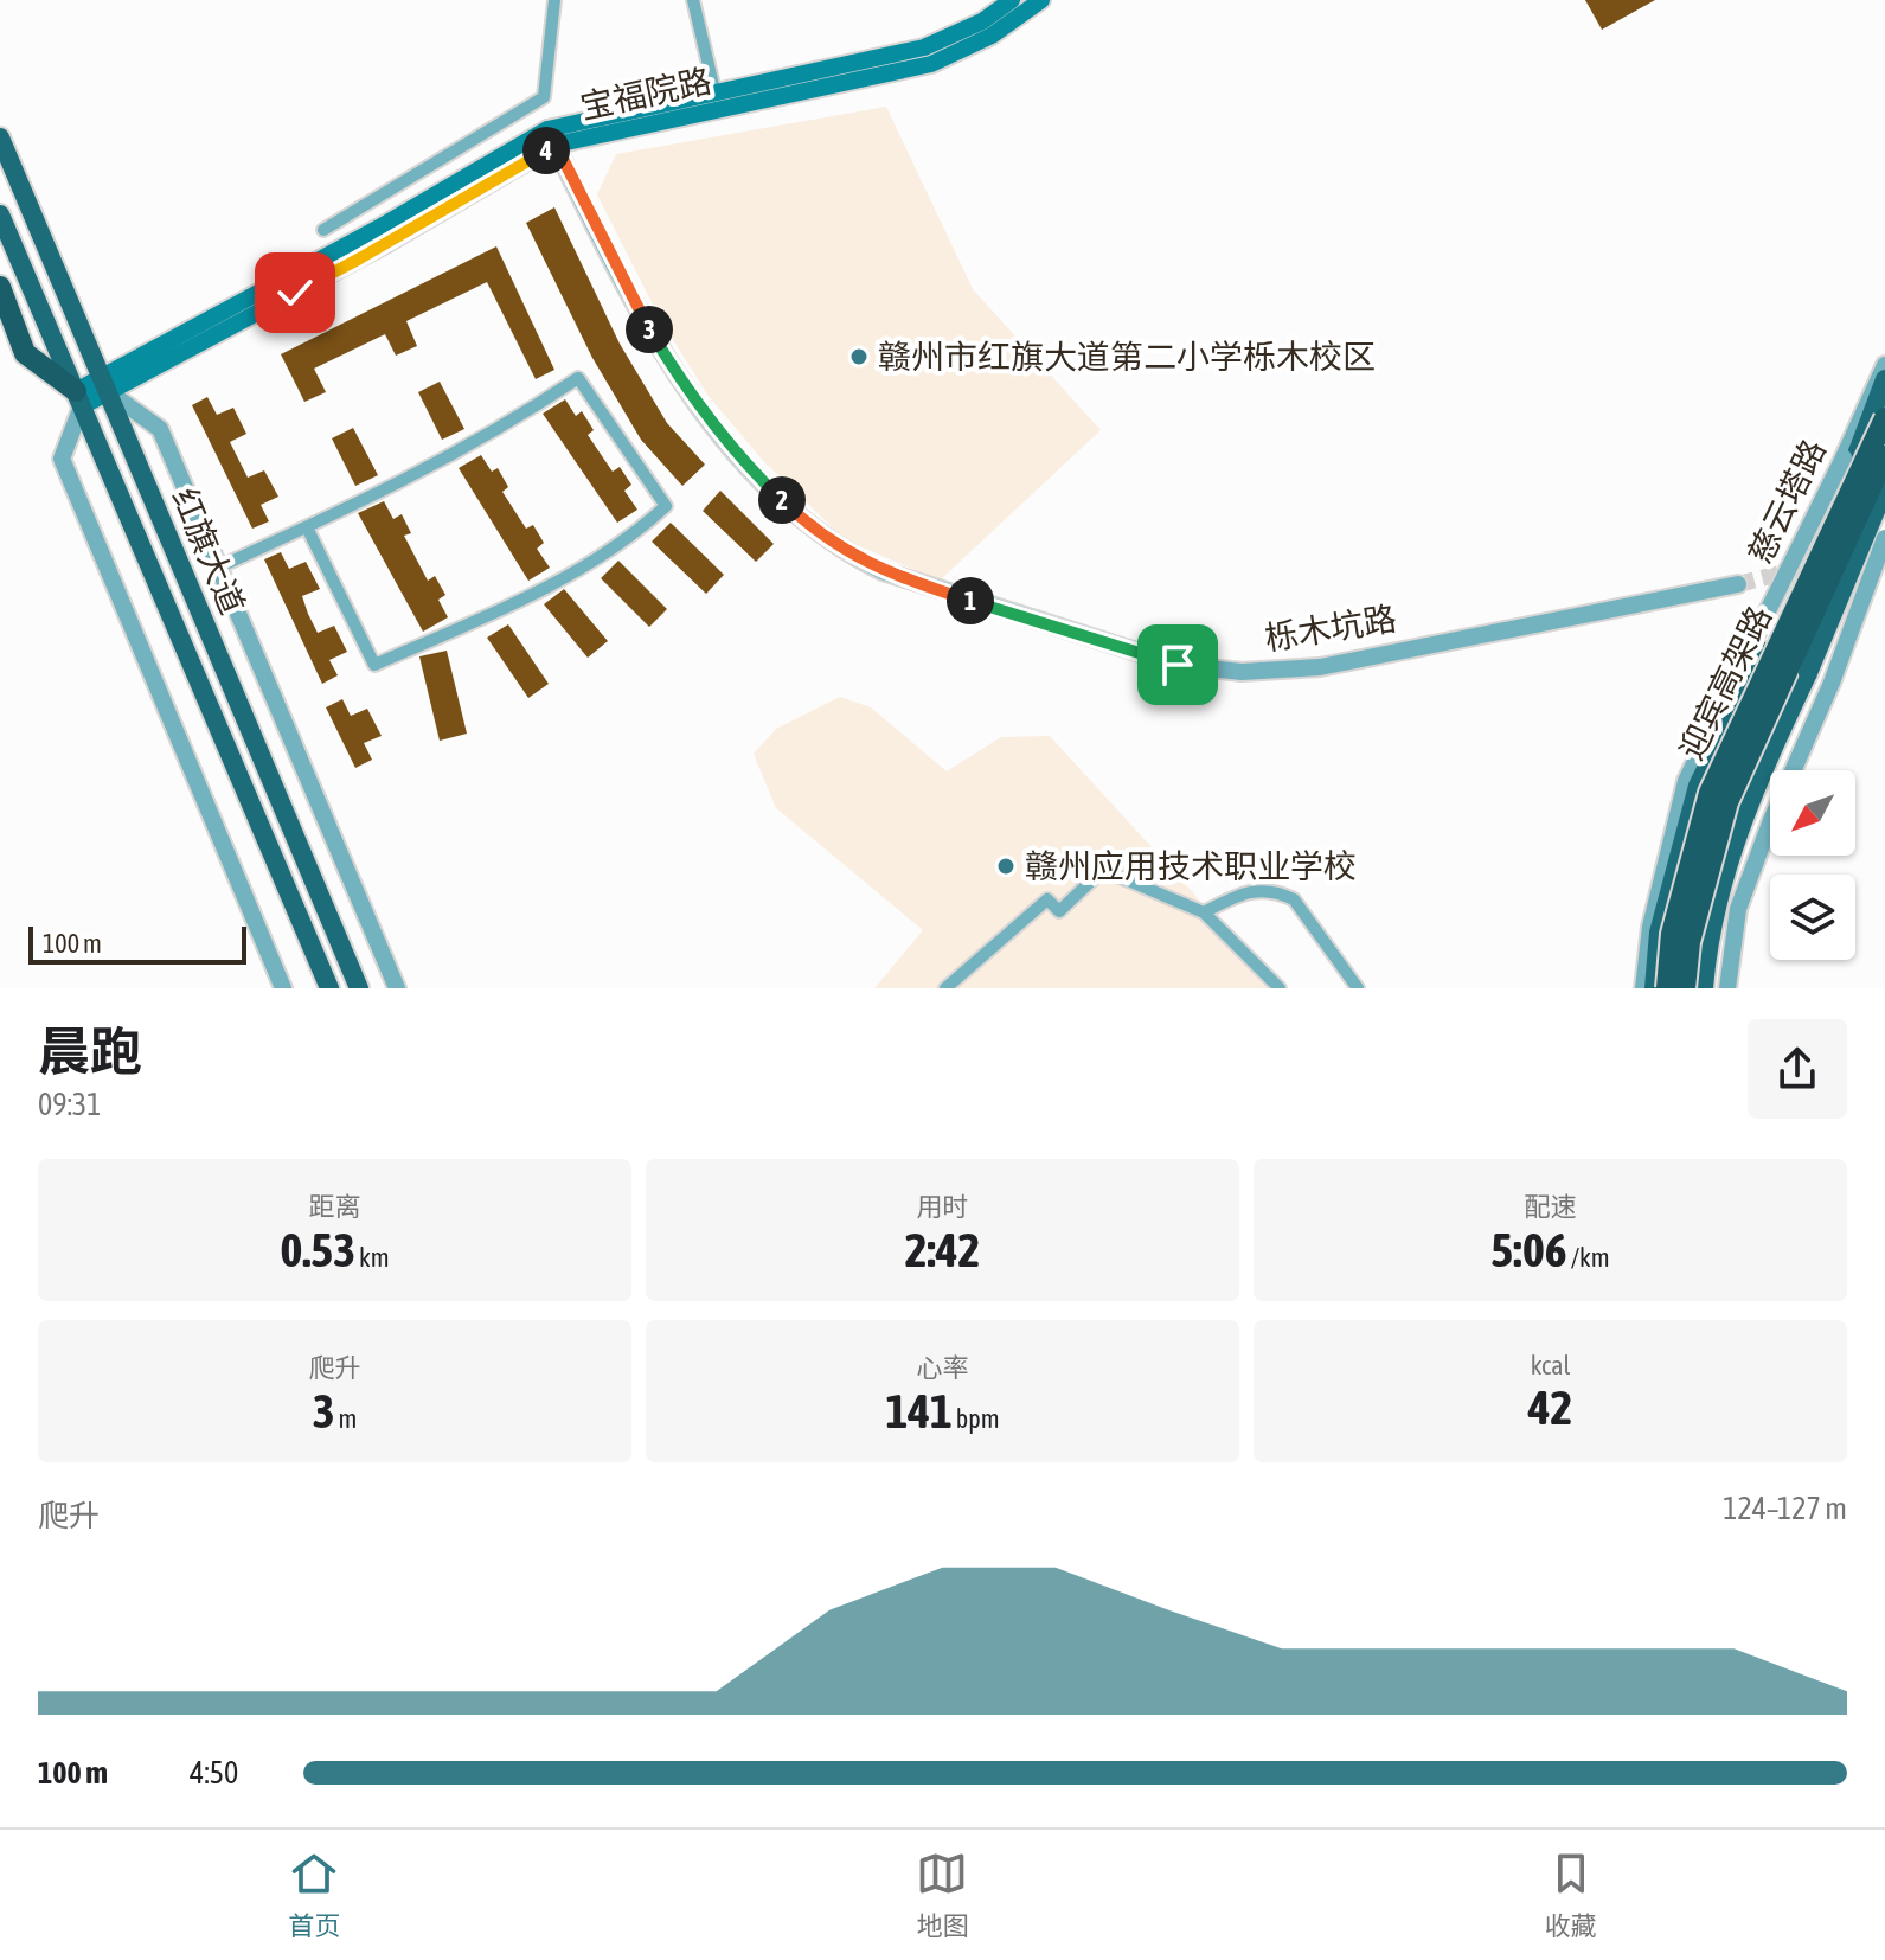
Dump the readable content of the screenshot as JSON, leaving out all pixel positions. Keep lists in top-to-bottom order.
{
  "streets": {
    "highway": ["迎宾高架路"],
    "main road": ["宝福院路", "慈云塔路", "红旗大道"],
    "street": ["栎木坑路"]
  },
  "crossings": [
    ["宝福院路", "红旗大道"],
    ["宝福院路", "栎木坑路"]
  ],
  "places": ["赣州市红旗大道第二小学栎木校区", "赣州应用技术职业学校"],
  "scale_bar": "100 m",
  "north": "bottom left",
  "page": {
    "pins": [
      "4",
      "3",
      "2",
      "1"
    ],
    "scale": "100 m",
    "heading": ["晨跑", "09:31"],
    "stats": [
      ["距离", "0.53 km"],
      ["用时", "2:42"],
      ["配速", "5:06 /km"],
      ["爬升", "3 m"],
      ["心率", "141 bpm"],
      ["kcal", "42"]
    ],
    "chart": ["爬升", "124–127 m"],
    "list": [
      {
        "name": "100 m",
        "note": "4:50"
      }
    ],
    "tabs": ["首页", "地图", "收藏"]
  }
}
